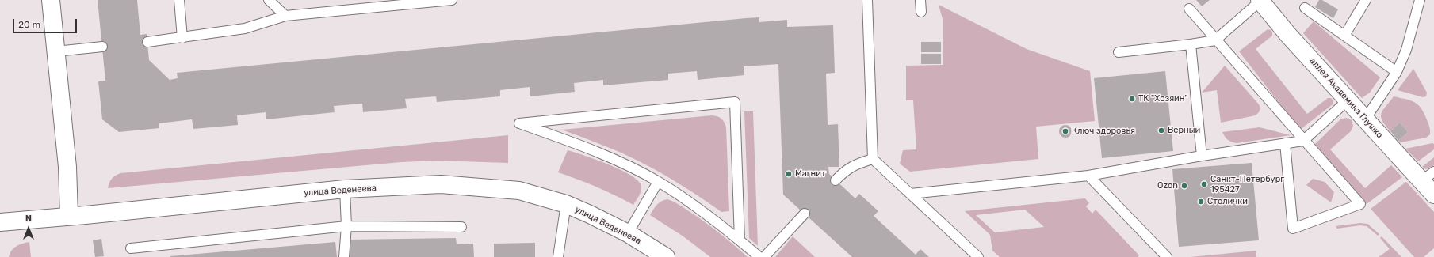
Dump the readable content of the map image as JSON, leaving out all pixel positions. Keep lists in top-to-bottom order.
{
  "streets": {
    "street": ["аллея Академика Глушко", "улица Веденеева"]
  },
  "places": [
    "ТК \"Хозяин\"",
    "Верный",
    "Ключ здоровья",
    "Магнит",
    "Санкт-Петербург 195427",
    "Ozon",
    "Столички"
  ],
  "scale_bar": "20 m",
  "north": "top"
}
